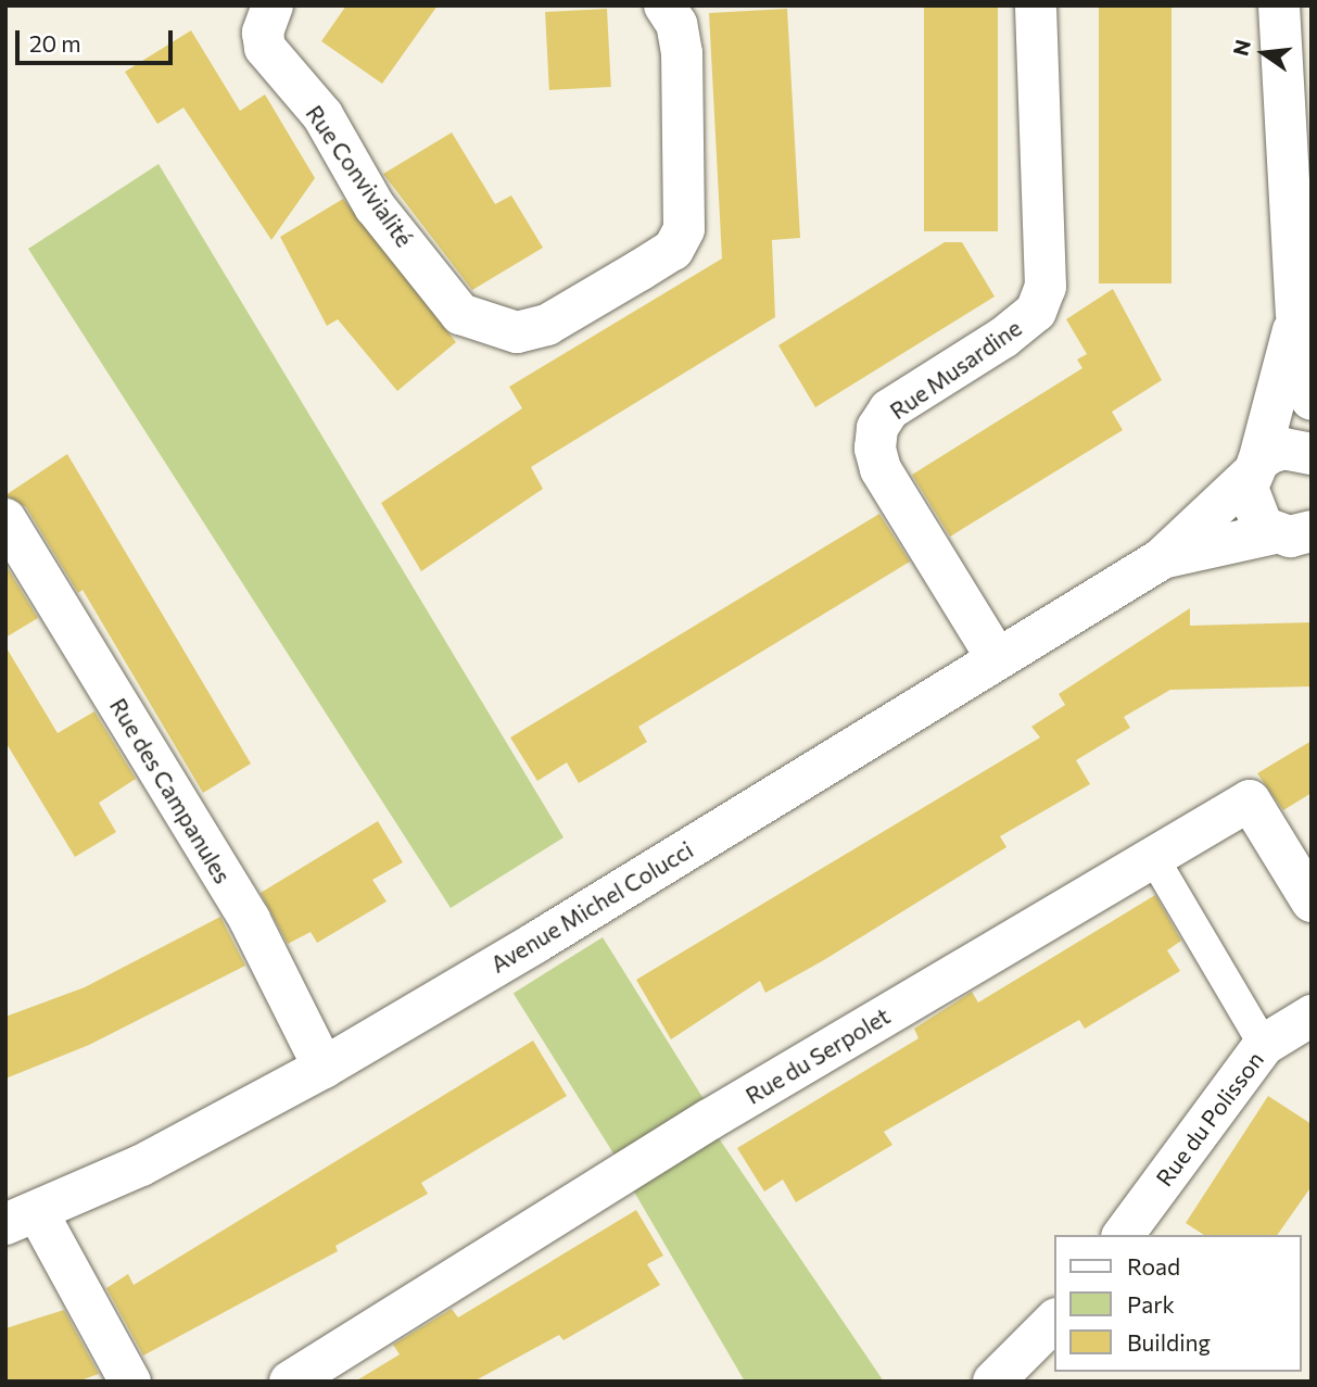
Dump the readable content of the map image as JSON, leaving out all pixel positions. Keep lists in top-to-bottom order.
{
  "streets": {
    "street": [
      "Rue Convivialité",
      "Rue Musardine",
      "Rue des Campanules",
      "Avenue Michel Colucci",
      "Rue du Serpolet",
      "Rue du Polisson"
    ]
  },
  "crossings": [
    ["Rue Musardine", "Avenue Michel Colucci"],
    ["Rue des Campanules", "Avenue Michel Colucci"]
  ],
  "legend": ["Road", "Park", "Building"],
  "scale_bar": "20 m",
  "north": "left"
}
